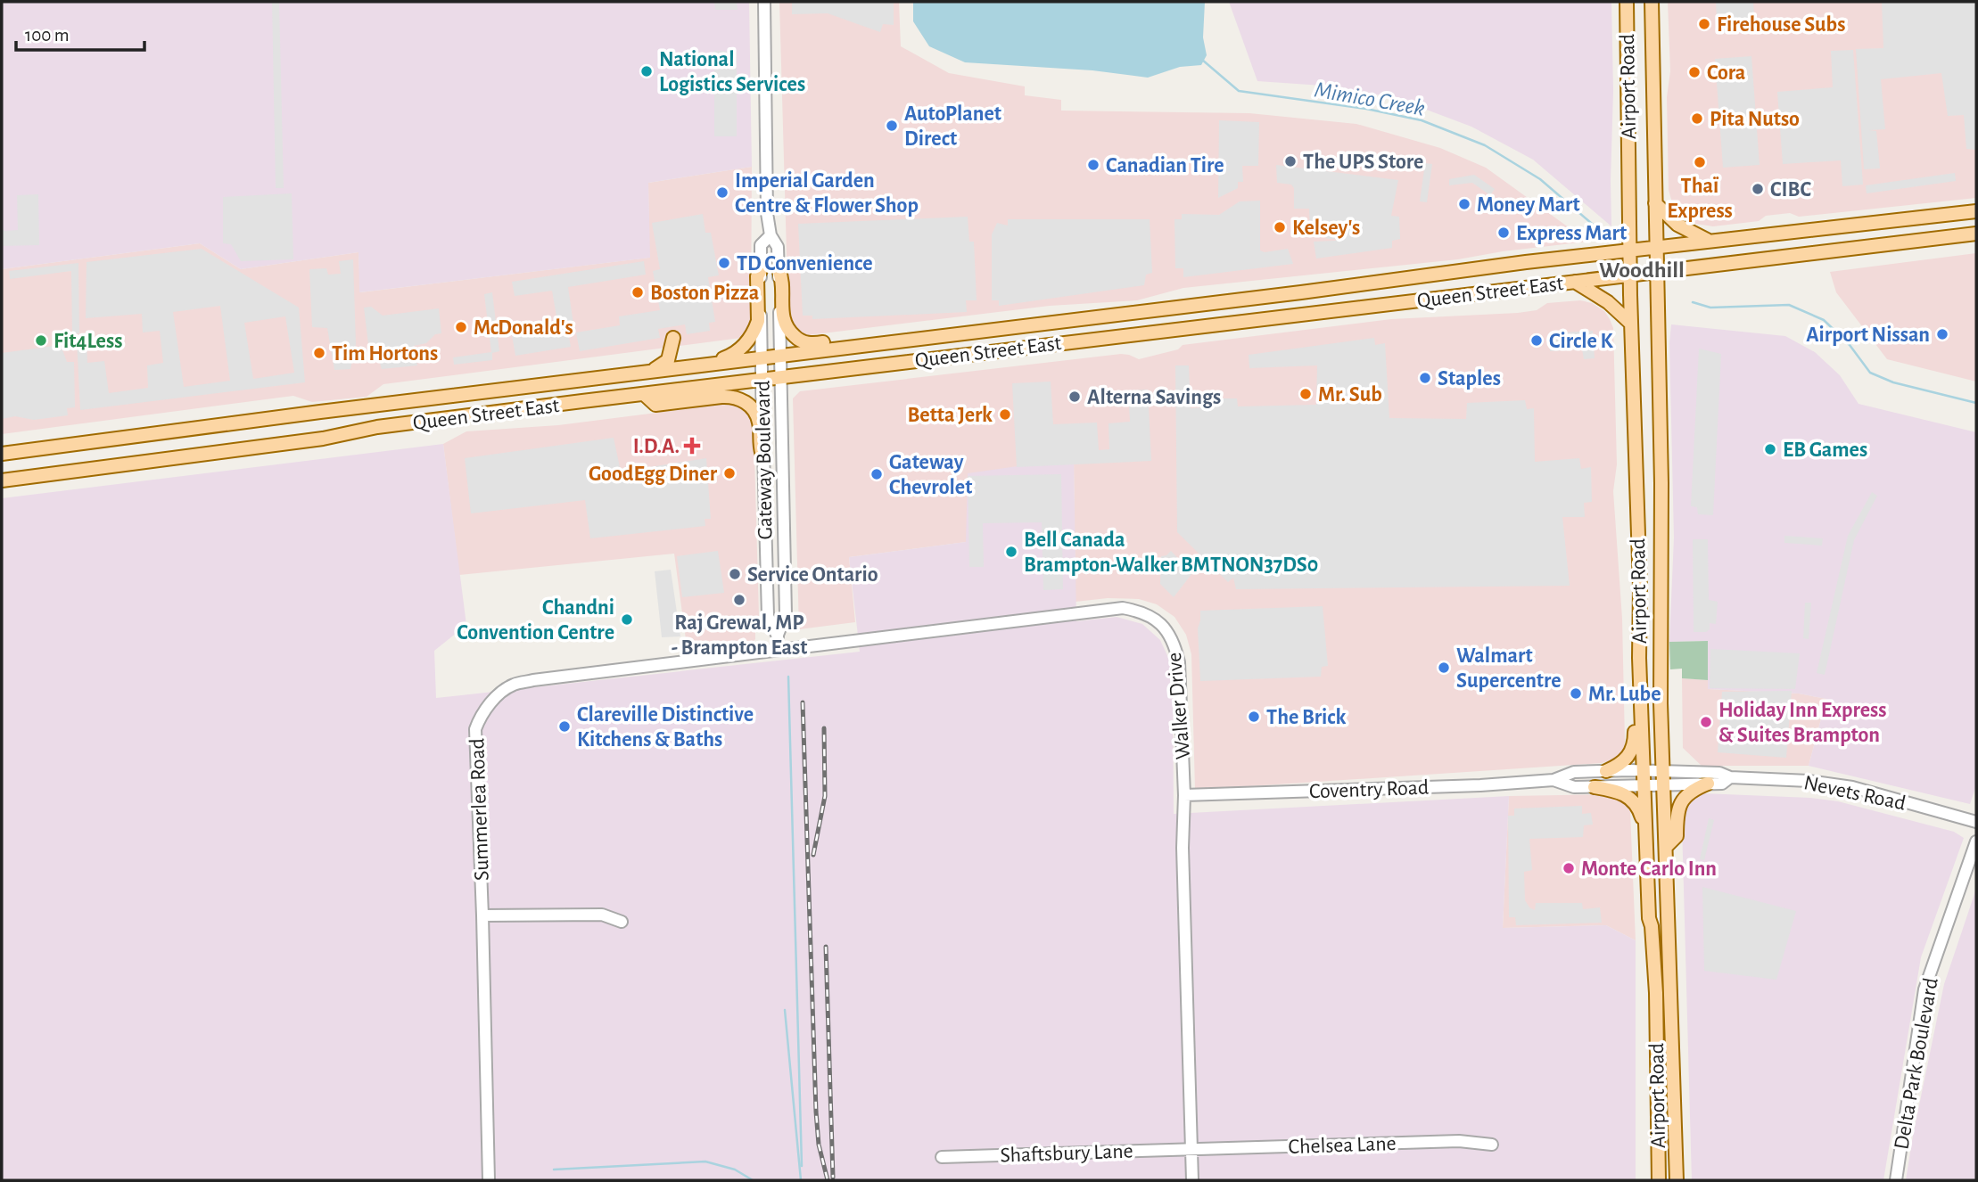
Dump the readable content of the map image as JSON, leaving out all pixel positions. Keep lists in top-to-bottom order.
{
  "streets": {
    "main road": ["Airport Road", "Queen Street East"],
    "street": [
      "Gateway Boulevard",
      "Walker Drive",
      "Coventry Road",
      "Nevets Road",
      "Summerlea Road",
      "Delta Park Boulevard",
      "Chelsea Lane",
      "Shaftsbury Lane"
    ]
  },
  "crossings": [
    ["Airport Road", "Queen Street East"],
    ["Airport Road", "Coventry Road"],
    ["Airport Road", "Nevets Road"],
    ["Queen Street East", "Gateway Boulevard"],
    ["Gateway Boulevard", "Walker Drive"],
    ["Gateway Boulevard", "Summerlea Road"],
    ["Walker Drive", "Coventry Road"],
    ["Walker Drive", "Summerlea Road"],
    ["Walker Drive", "Chelsea Lane"],
    ["Walker Drive", "Shaftsbury Lane"],
    ["Coventry Road", "Nevets Road"],
    ["Chelsea Lane", "Shaftsbury Lane"]
  ],
  "districts": ["Woodhill"],
  "water": ["Mimico Creek"],
  "places": {
    "other": [
      "Firehouse Subs",
      "National Logistics Services",
      "Cora",
      "Pita Nutso",
      "AutoPlanet Direct",
      "The UPS Store",
      "Thaï Express",
      "Canadian Tire",
      "CIBC",
      "Imperial Garden Centre & Flower Shop",
      "Money Mart",
      "Kelsey's",
      "Express Mart",
      "TD Convenience",
      "Boston Pizza",
      "McDonald's",
      "Airport Nissan",
      "Fit4Less",
      "Circle K",
      "Tim Hortons",
      "Staples",
      "Mr. Sub",
      "Alterna Savings",
      "Betta Jerk",
      "EB Games",
      "GoodEgg Diner",
      "Gateway Chevrolet",
      "Bell Canada Brampton-Walker BMTNON37DS0",
      "Service Ontario",
      "Raj Grewal, MP - Brampton East",
      "Chandni Convention Centre",
      "Walmart Supercentre",
      "Mr. Lube",
      "The Brick",
      "Holiday Inn Express & Suites Brampton",
      "Clareville Distinctive Kitchens & Baths",
      "Monte Carlo Inn"
    ],
    "health": ["I.D.A."]
  },
  "scale_bar": "100 m"
}
